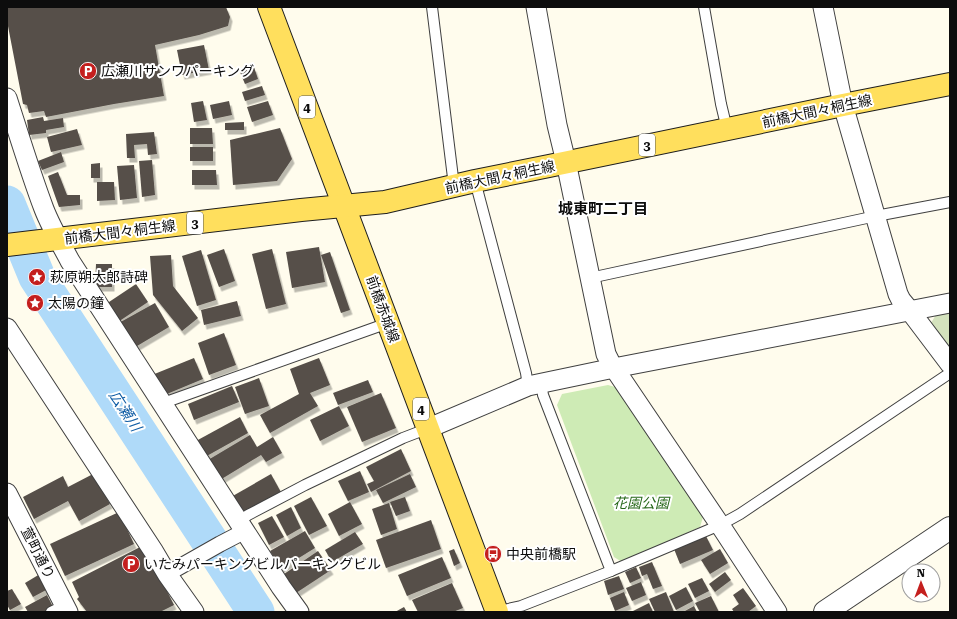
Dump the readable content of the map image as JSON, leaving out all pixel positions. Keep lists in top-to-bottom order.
{
  "streets": {
    "main road": [
      "4",
      "前橋大間々桐生線",
      "3",
      "前橋赤城線"
    ],
    "street": ["萱町通り"]
  },
  "crossings": [
    ["前橋大間々桐生線", "3"],
    ["前橋大間々桐生線", "前橋赤城線"]
  ],
  "districts": ["城東町二丁目"],
  "water": ["広瀬川"],
  "parks": ["花園公園"],
  "places": {
    "parking": ["広瀬川サンワパーキング", "いたみパーキングビルパーキングビル"],
    "place": ["萩原朔太郎詩碑", "太陽の鐘"],
    "bus stop": ["中央前橋駅"]
  },
  "north": "top"
}
